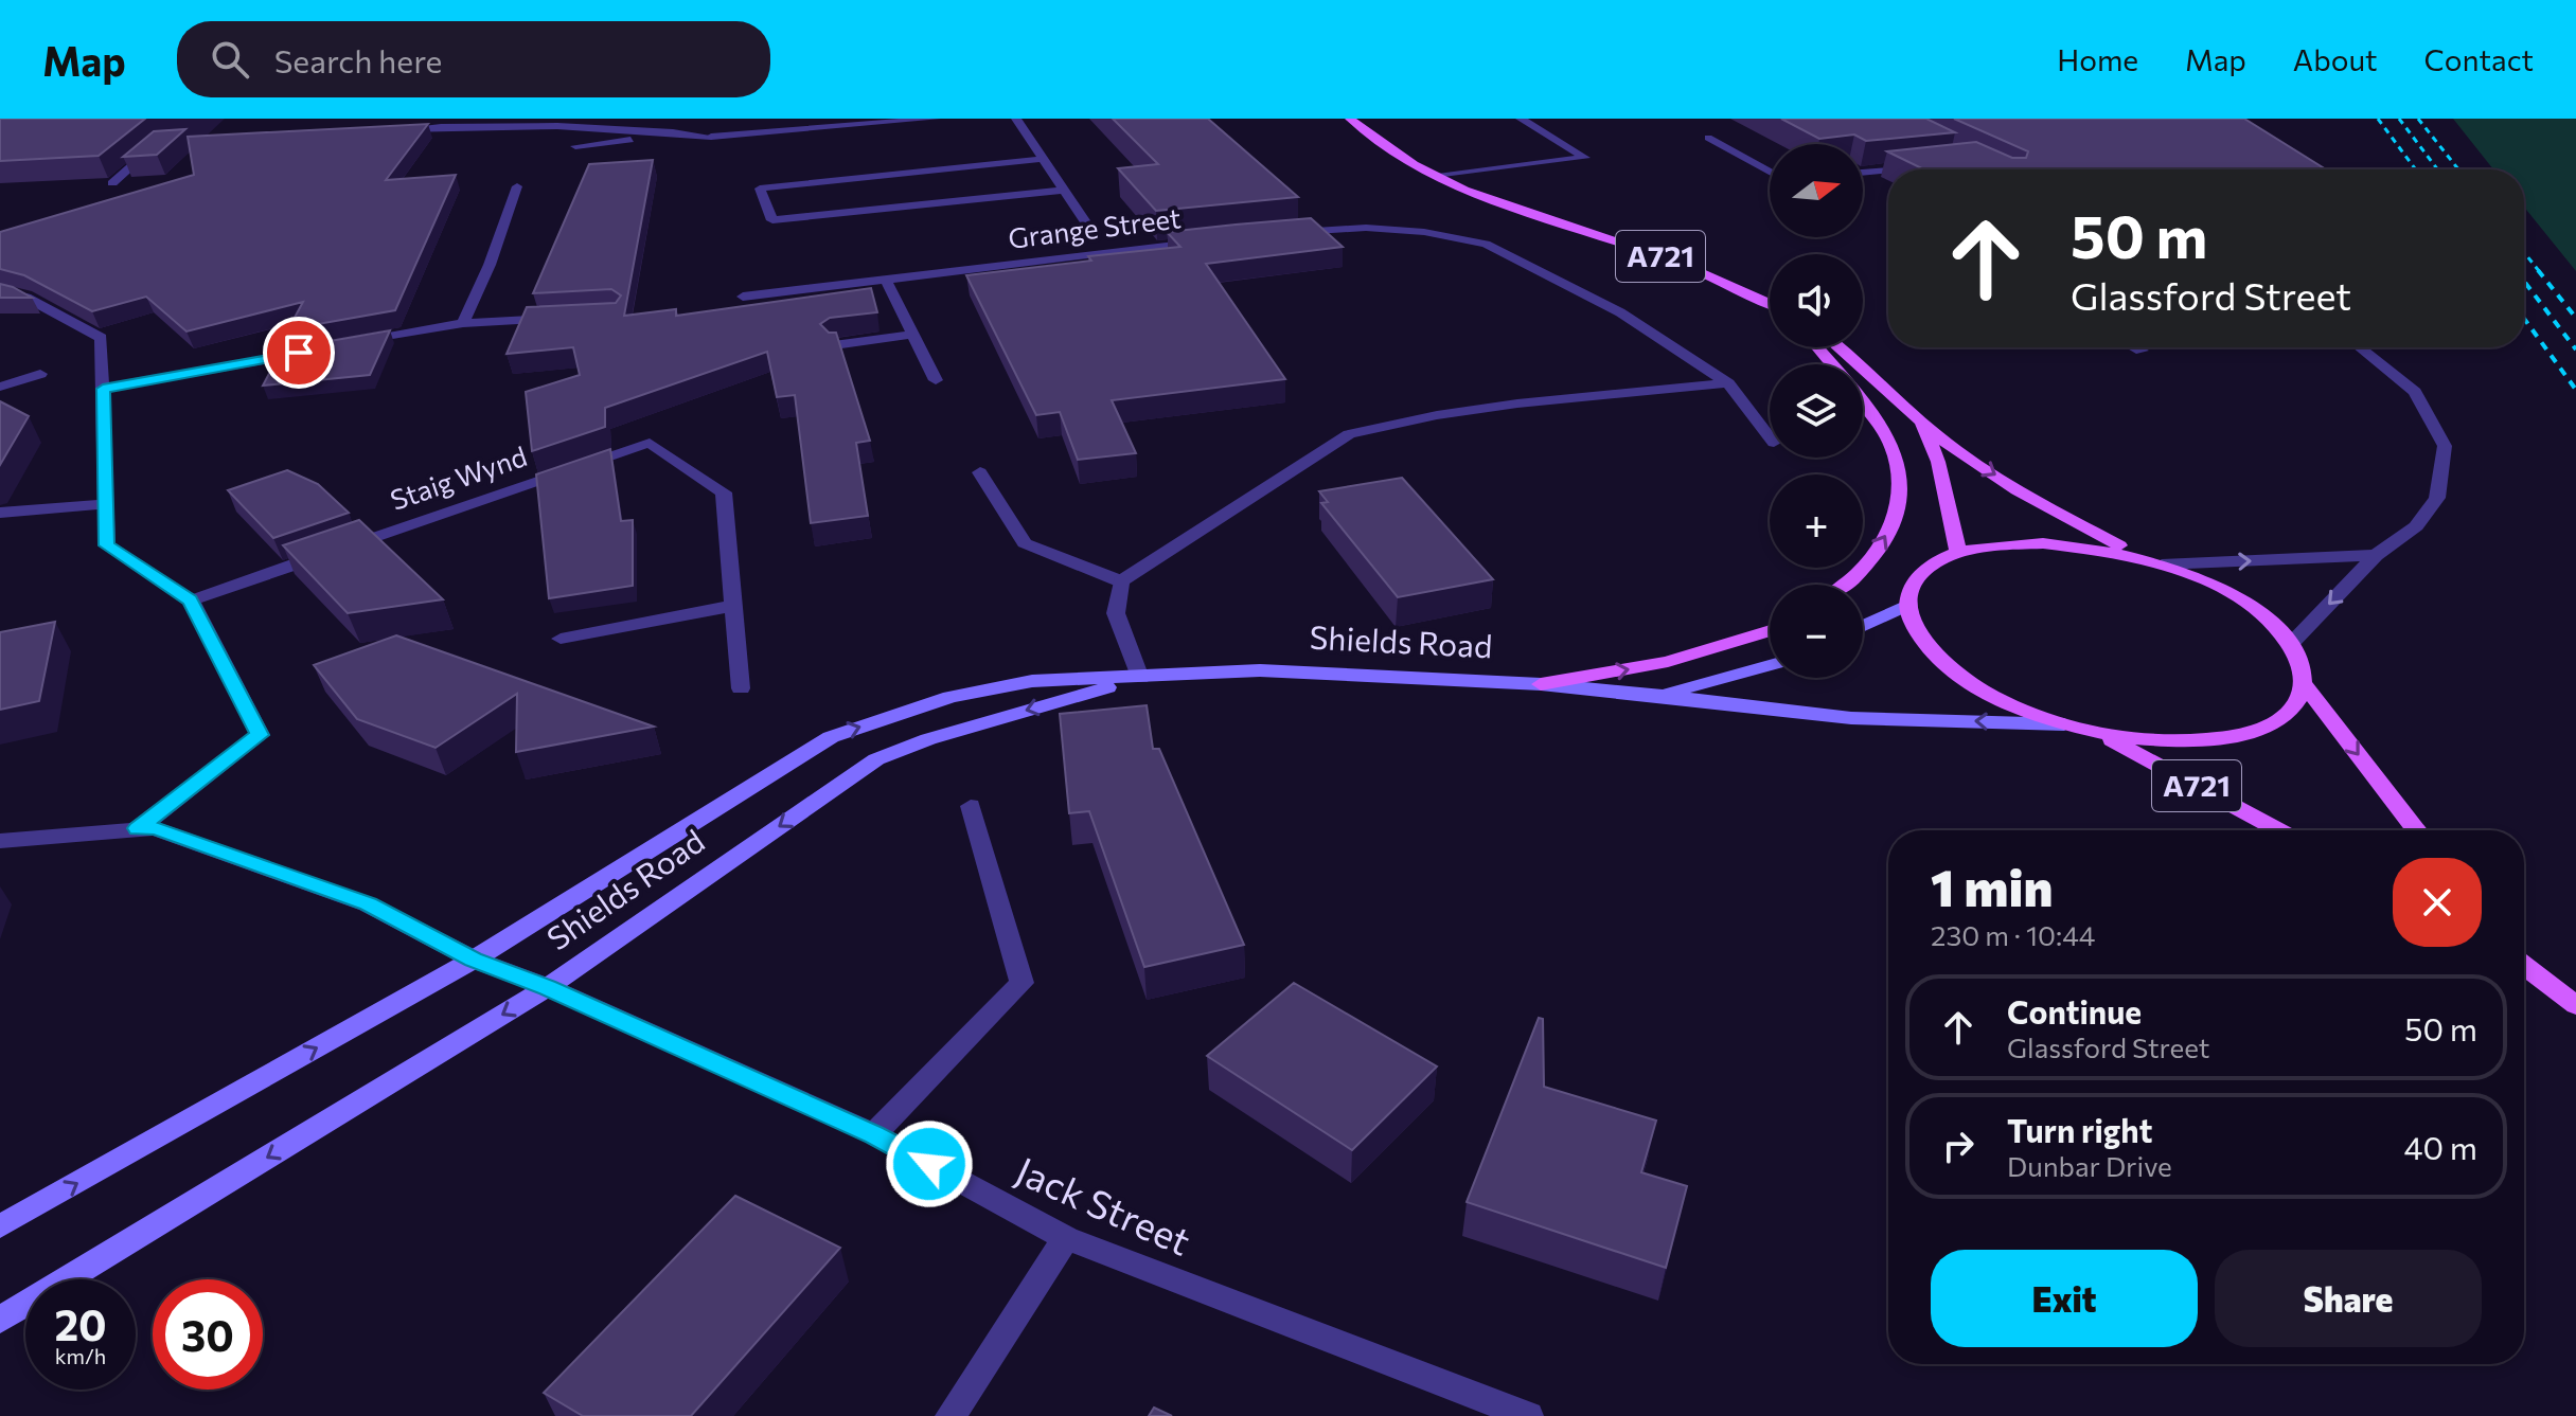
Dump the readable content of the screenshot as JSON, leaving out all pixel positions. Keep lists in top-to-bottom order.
{
  "streets": {
    "main road": ["A721", "Shields Road"],
    "street": ["Grange Street", "Staig Wynd", "Jack Street"]
  },
  "crossings": [
    ["Shields Road", "Jack Street"]
  ],
  "north": "right",
  "page": {
    "header": "Map",
    "search": "Search here",
    "nav": [
      "Home",
      "Map",
      "About",
      "Contact"
    ],
    "map_buttons": ["+", "−"],
    "turn": ["50 m", "Glassford Street"],
    "heading": ["1 min", "230 m · 10:44"],
    "list": [
      {
        "name": "Continue",
        "note": "Glassford Street",
        "value": "50 m"
      },
      {
        "name": "Turn right",
        "note": "Dunbar Drive",
        "value": "40 m"
      }
    ],
    "buttons": ["Exit", "Share"],
    "speed": "20 km/h",
    "limit": "30"
  }
}
